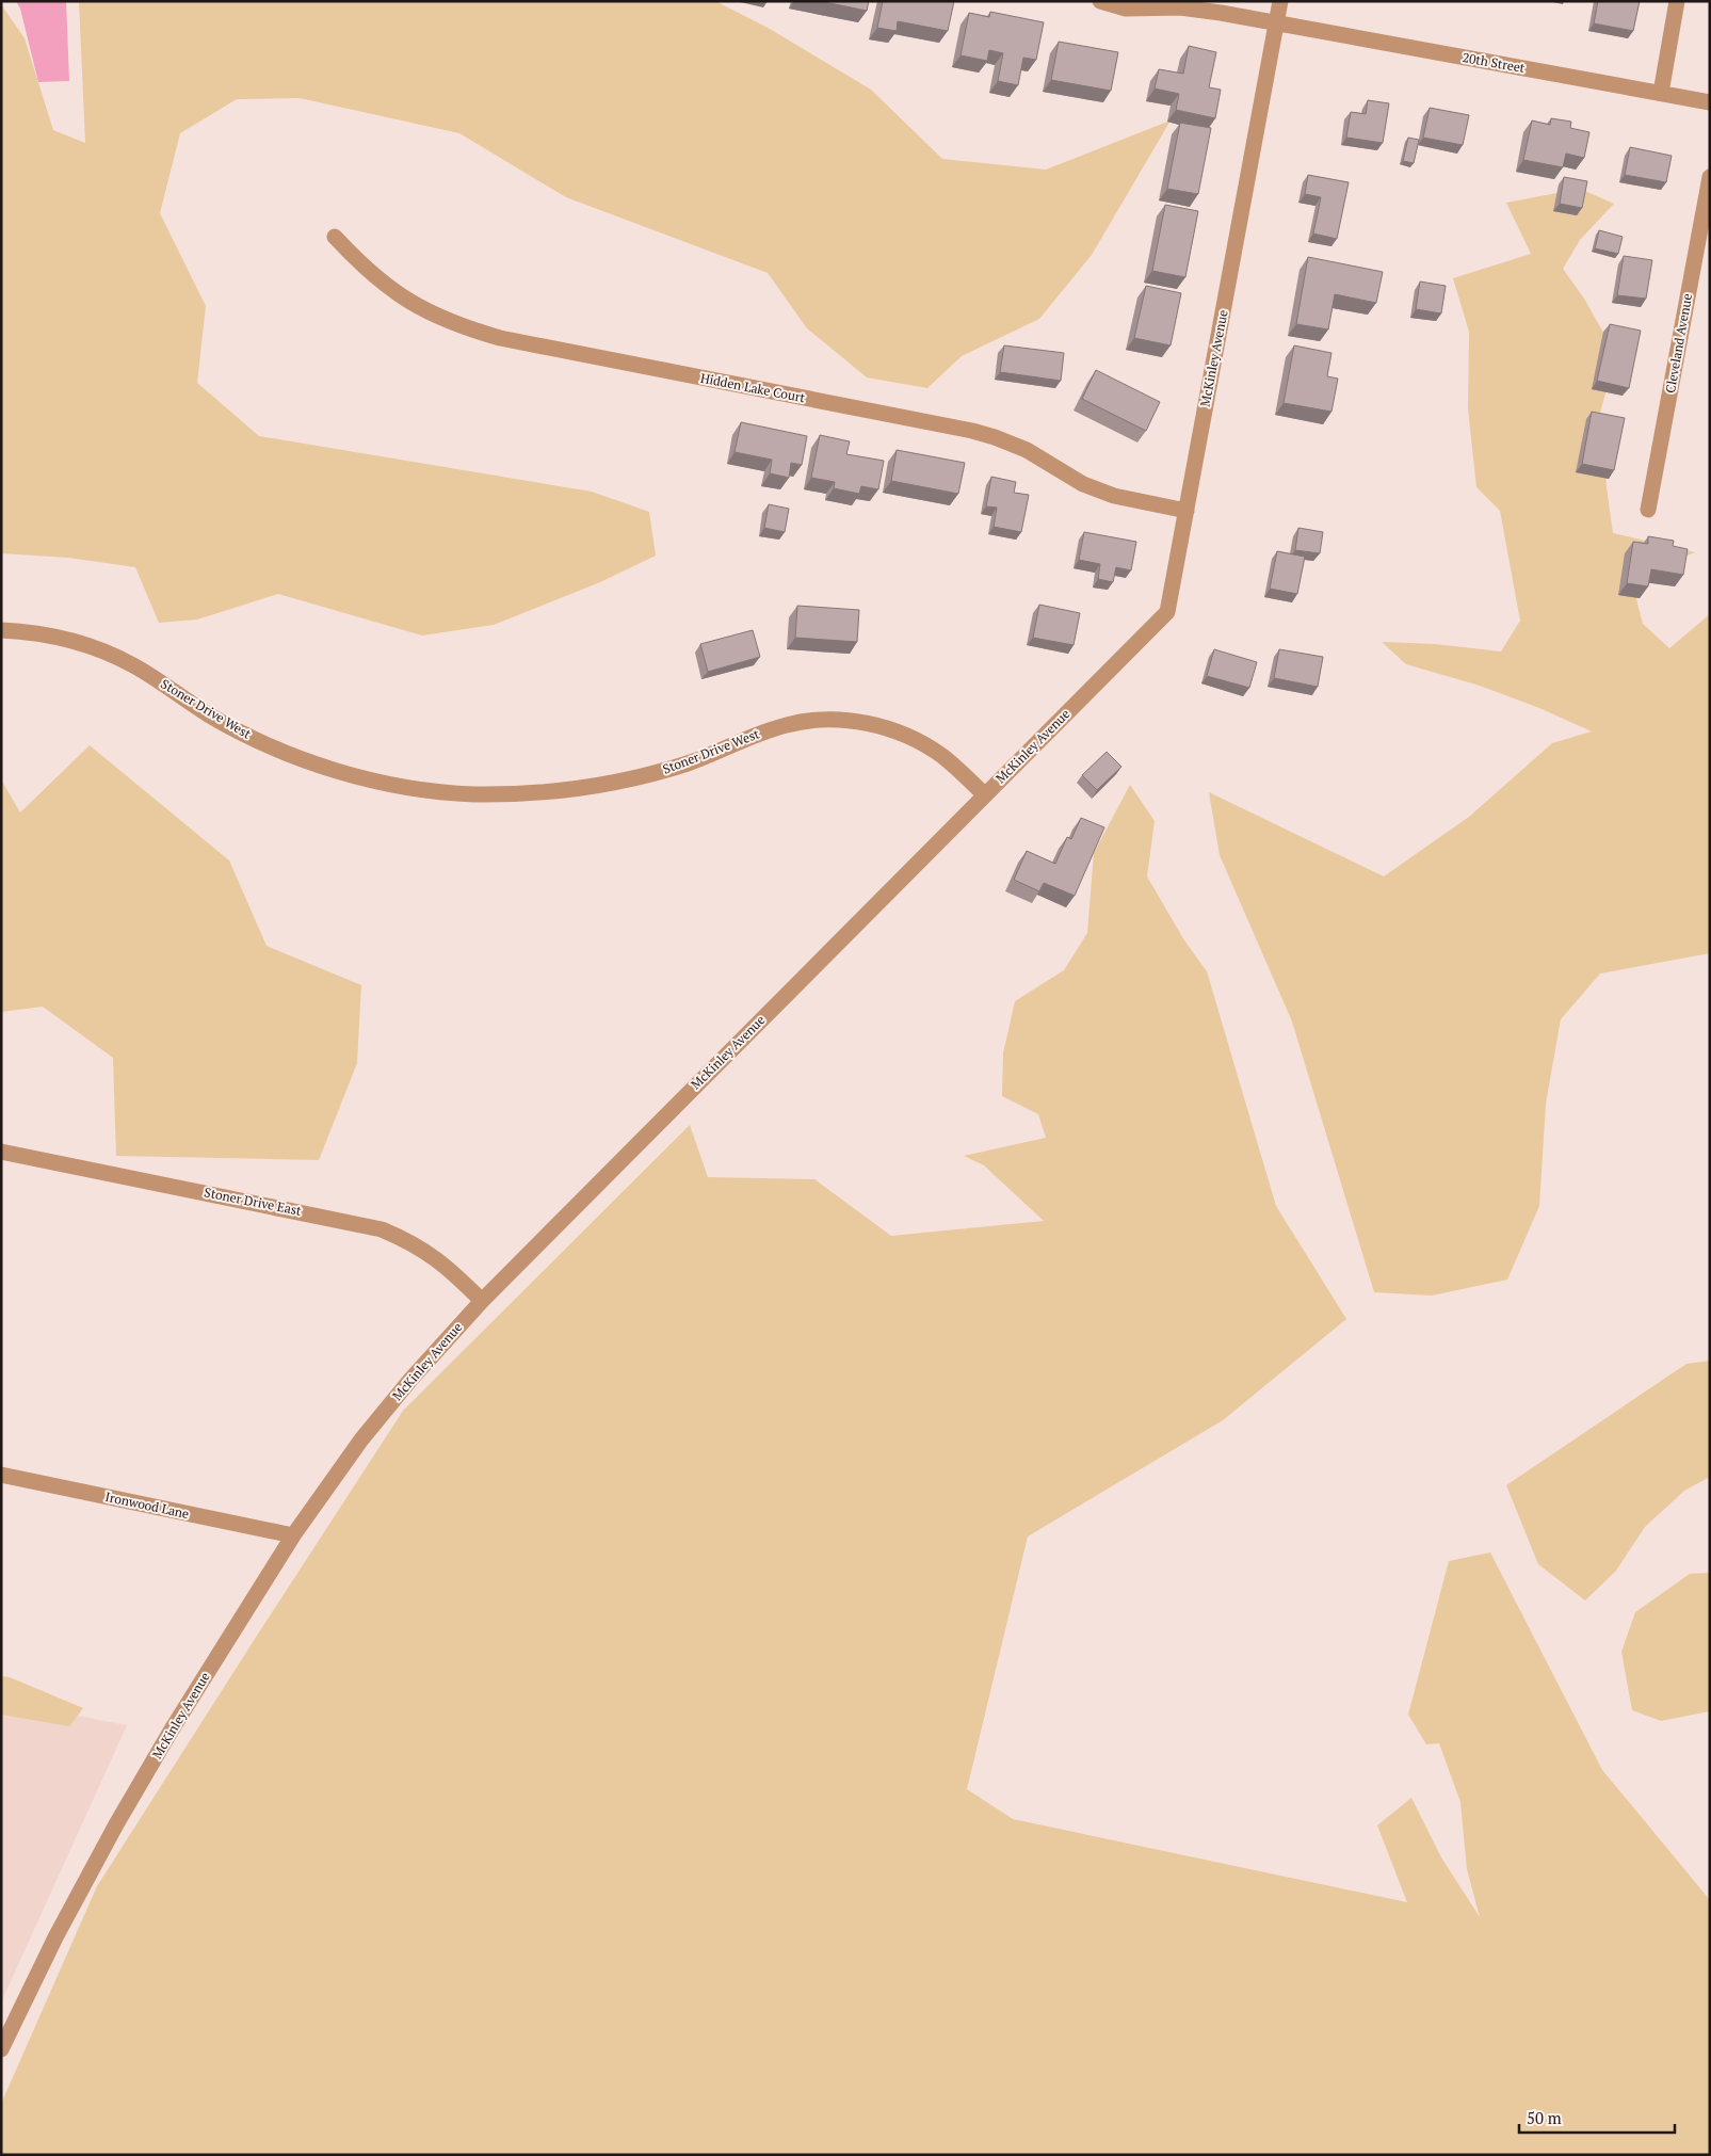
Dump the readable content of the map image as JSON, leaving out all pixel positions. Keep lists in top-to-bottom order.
{
  "streets": {
    "street": [
      "20th Street",
      "Cleveland Avenue",
      "McKinley Avenue",
      "Hidden Lake Court",
      "Stoner Drive West",
      "Stoner Drive East",
      "Ironwood Lane"
    ]
  },
  "crossings": [
    ["20th Street", "McKinley Avenue"],
    ["McKinley Avenue", "Hidden Lake Court"],
    ["McKinley Avenue", "Stoner Drive West"],
    ["McKinley Avenue", "Stoner Drive East"],
    ["McKinley Avenue", "Ironwood Lane"]
  ],
  "scale_bar": "50 m"
}
